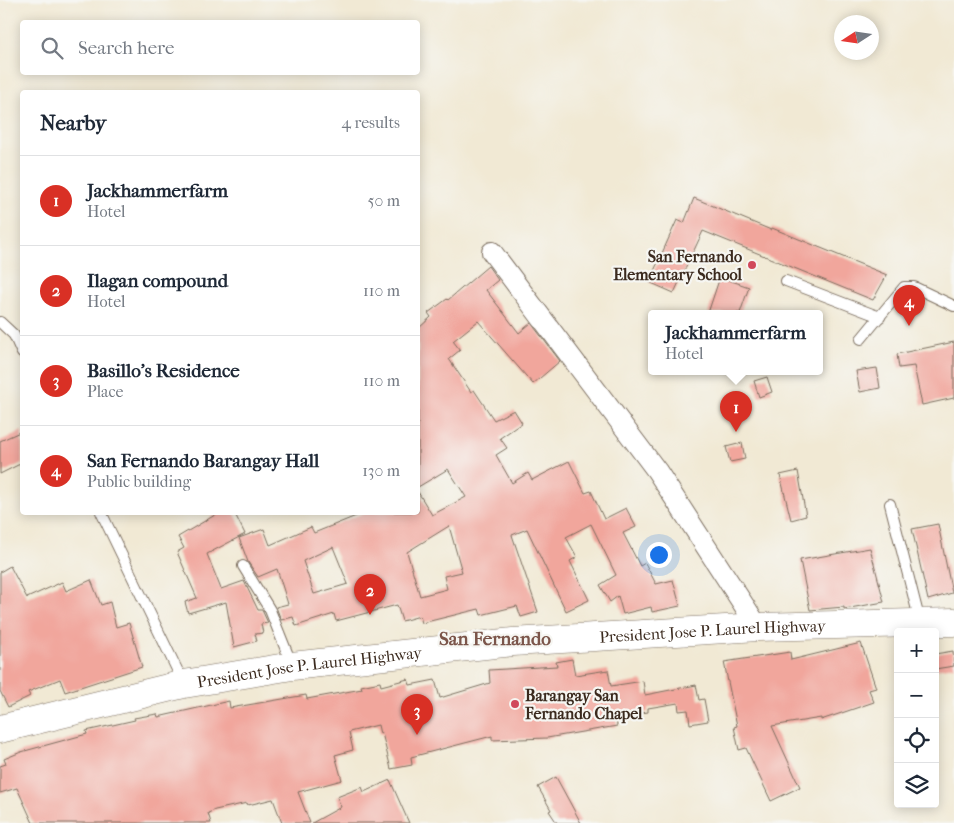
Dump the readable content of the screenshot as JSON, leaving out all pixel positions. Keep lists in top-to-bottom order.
{
  "streets": {
    "highway": ["President Jose P. Laurel Highway"]
  },
  "districts": ["San Fernando"],
  "places": ["San Fernando Elementary School", "Barangay San Fernando Chapel"],
  "north": "left",
  "page": {
    "search": "Search here",
    "heading": ["Nearby", "4 results"],
    "list": [
      {
        "mark": "1",
        "name": "Jackhammerfarm",
        "note": "Hotel",
        "value": "50 m"
      },
      {
        "mark": "2",
        "name": "Ilagan compound",
        "note": "Hotel",
        "value": "110 m"
      },
      {
        "mark": "3",
        "name": "Basillo's Residence",
        "note": "Place",
        "value": "110 m"
      },
      {
        "mark": "4",
        "name": "San Fernando Barangay Hall",
        "note": "Public building",
        "value": "130 m"
      }
    ],
    "pins": [
      "4",
      "1",
      "2",
      "3"
    ],
    "popup": ["Jackhammerfarm", "Hotel"],
    "map_buttons": ["+", "−"]
  }
}
